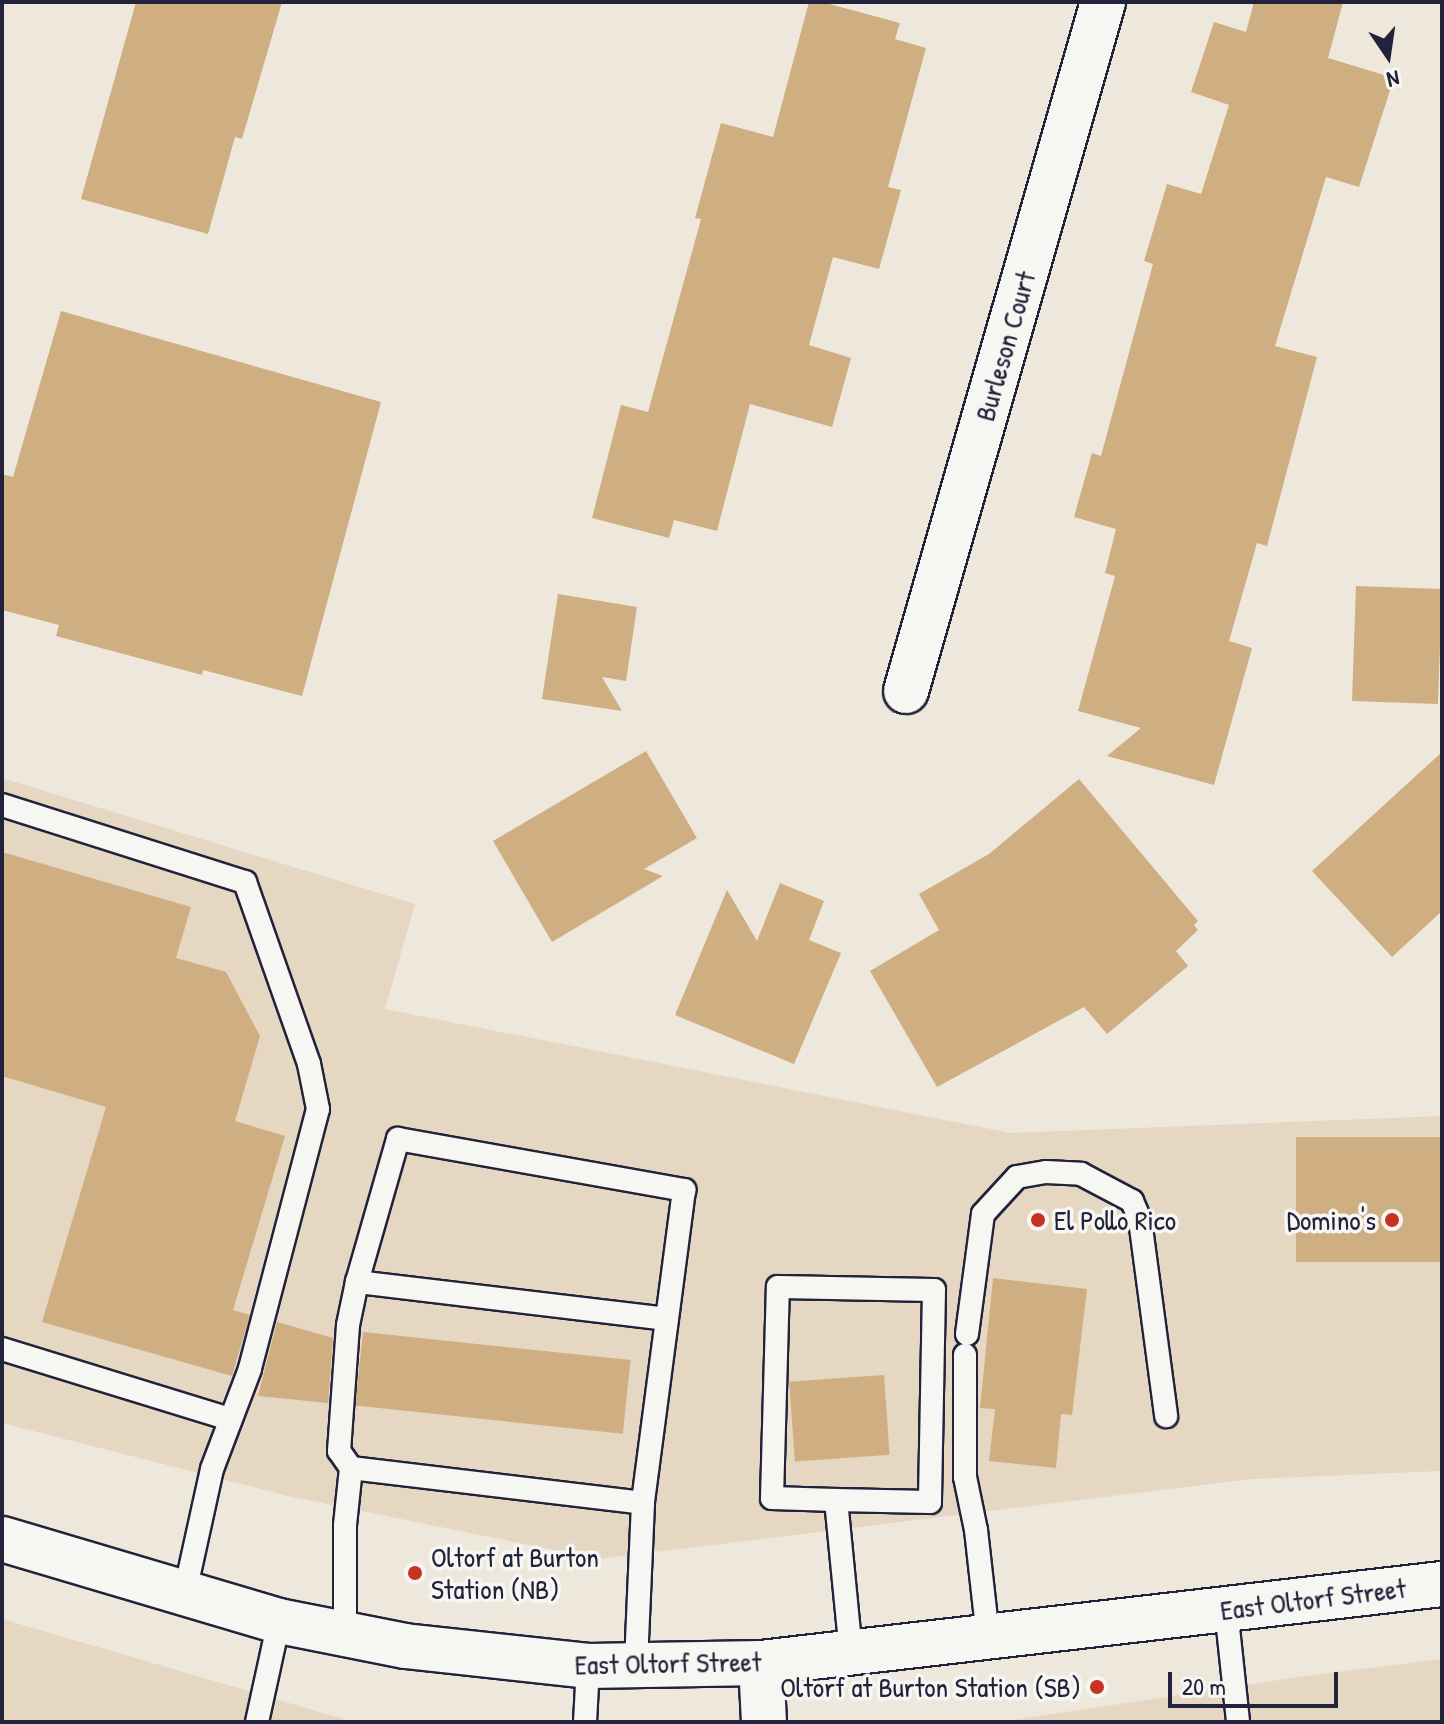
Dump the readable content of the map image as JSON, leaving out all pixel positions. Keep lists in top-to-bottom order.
{
  "streets": {
    "main road": ["Burleson Court", "East Oltorf Street"]
  },
  "places": [
    "El Pollo Rico",
    "Domino's",
    "Oltorf at Burton Station (NB)",
    "Oltorf at Burton Station (SB)"
  ],
  "scale_bar": "20 m",
  "north": "bottom"
}
